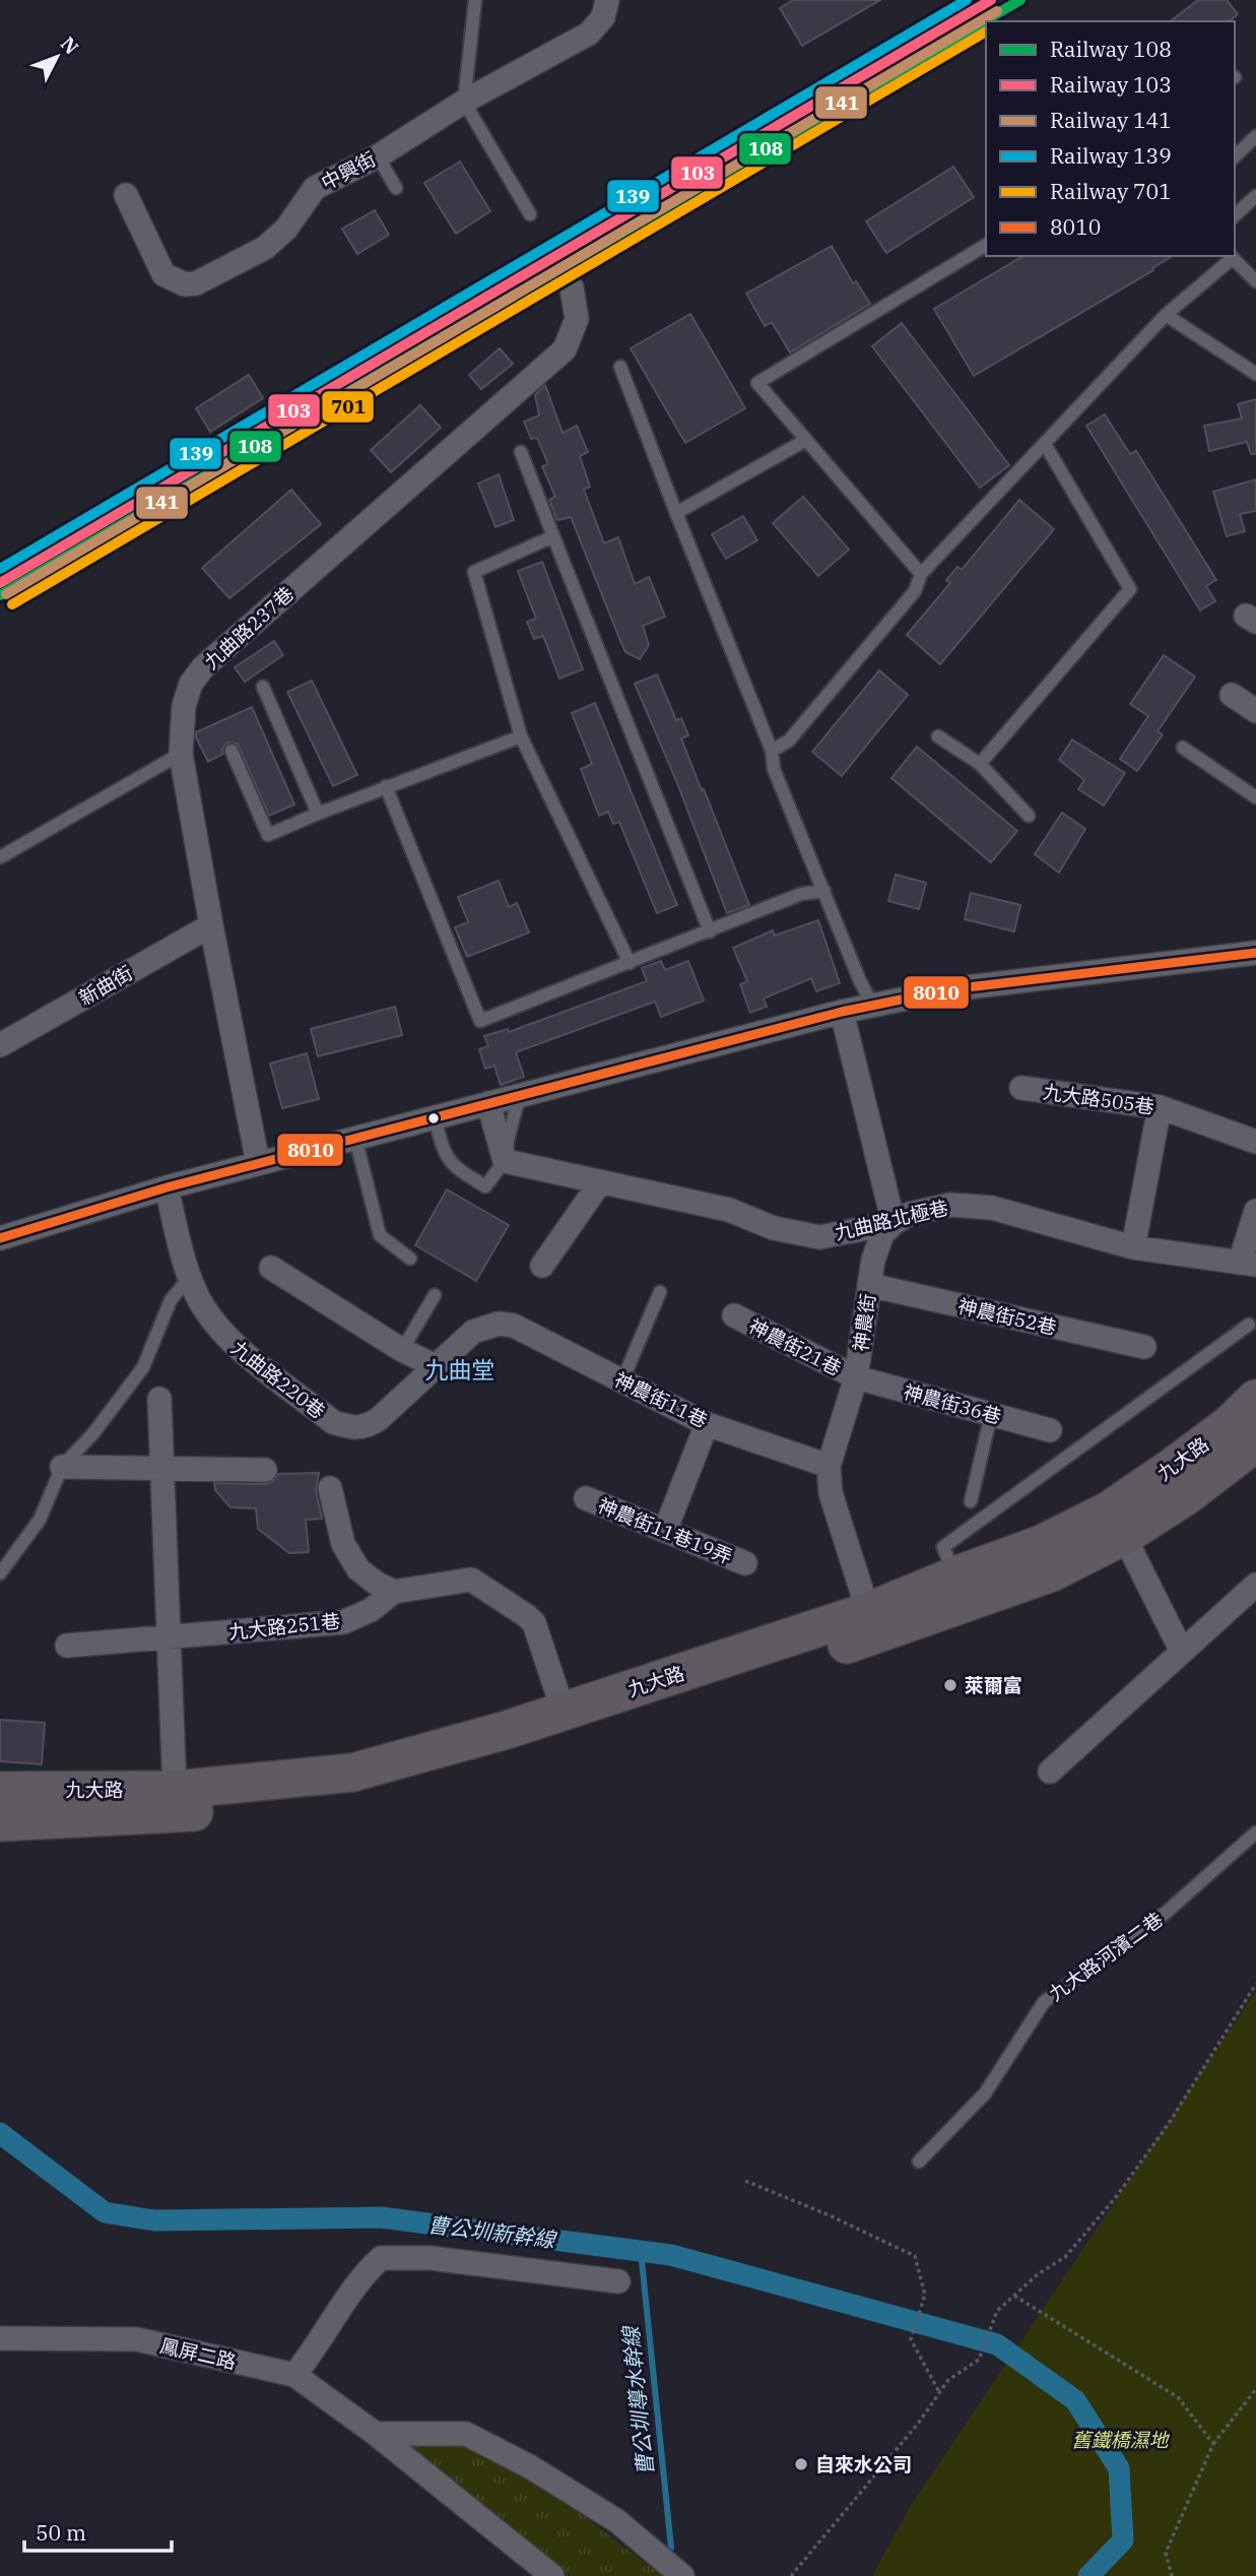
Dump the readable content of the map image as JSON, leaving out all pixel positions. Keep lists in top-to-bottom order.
{
  "streets": {
    "main road": ["九大路"],
    "street": [
      "中興街",
      "九曲路237巷",
      "新曲街",
      "九大路505巷",
      "九曲路北極巷",
      "神農街52巷",
      "神農街",
      "神農街21巷",
      "九曲路220巷",
      "神農街11巷",
      "神農街36巷",
      "神農街11巷19弄",
      "九大路251巷",
      "鳳屏二路"
    ],
    "lane": ["九大路河濱二巷"]
  },
  "crossings": [
    ["九曲路237巷", "新曲街"],
    ["九曲路北極巷", "神農街"],
    ["神農街52巷", "神農街"],
    ["神農街", "神農街21巷"],
    ["神農街", "神農街11巷"],
    ["神農街", "神農街36巷"],
    ["神農街", "九大路"],
    ["神農街21巷", "神農街36巷"],
    ["九曲路220巷", "神農街11巷"]
  ],
  "districts": ["九曲堂"],
  "water": ["曹公圳新幹線", "曹公圳導水幹線"],
  "parks": ["舊鐵橋濕地"],
  "places": ["萊爾富", "自來水公司"],
  "lines": [
    "rail line 108",
    "rail line 103",
    "rail line 139",
    "rail line 141",
    "rail line 701",
    "transit line 8010"
  ],
  "legend": [
    "Railway 108",
    "Railway 103",
    "Railway 141",
    "Railway 139",
    "Railway 701",
    "8010"
  ],
  "scale_bar": "50 m",
  "north": "top right"
}
